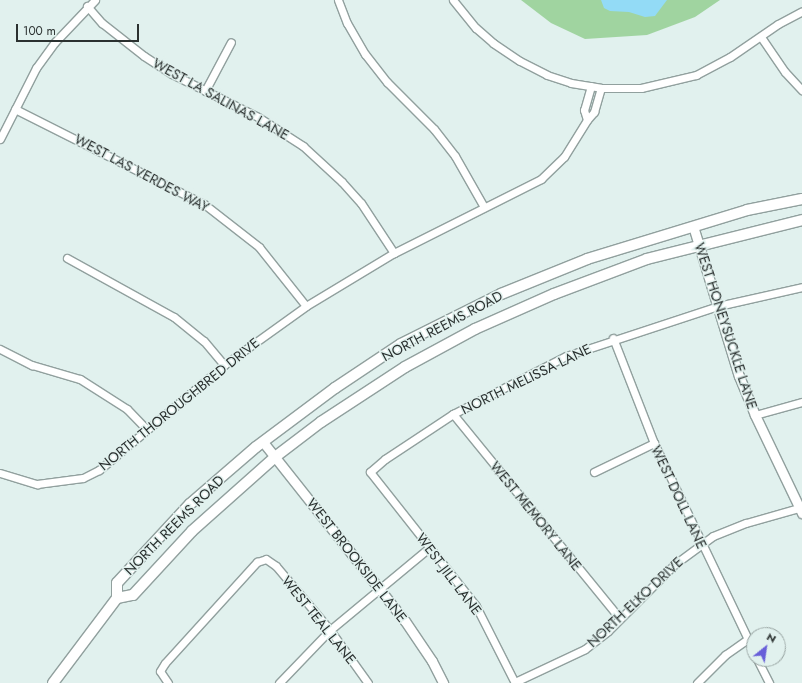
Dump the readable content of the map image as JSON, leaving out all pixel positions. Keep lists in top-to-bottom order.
{
  "streets": {
    "main road": ["NORTH REEMS ROAD"],
    "street": [
      "WEST LA SALINAS LANE",
      "WEST LAS VERDES WAY",
      "WEST HONEYSUCKLE LANE",
      "NORTH MELISSA LANE",
      "NORTH THOROUGHBRED DRIVE",
      "WEST DOLL LANE",
      "WEST MEMORY LANE",
      "WEST BROOKSIDE LANE",
      "WEST JILL LANE",
      "NORTH ELKO DRIVE",
      "WEST TEAL LANE"
    ]
  },
  "crossings": [
    ["WEST LA SALINAS LANE", "NORTH THOROUGHBRED DRIVE"],
    ["WEST LAS VERDES WAY", "NORTH THOROUGHBRED DRIVE"],
    ["NORTH REEMS ROAD", "WEST HONEYSUCKLE LANE"],
    ["NORTH REEMS ROAD", "WEST BROOKSIDE LANE"],
    ["WEST HONEYSUCKLE LANE", "NORTH MELISSA LANE"],
    ["WEST HONEYSUCKLE LANE", "NORTH ELKO DRIVE"],
    ["NORTH MELISSA LANE", "WEST DOLL LANE"],
    ["NORTH MELISSA LANE", "WEST MEMORY LANE"],
    ["NORTH MELISSA LANE", "WEST JILL LANE"],
    ["WEST DOLL LANE", "NORTH ELKO DRIVE"],
    ["WEST MEMORY LANE", "NORTH ELKO DRIVE"],
    ["WEST JILL LANE", "NORTH ELKO DRIVE"]
  ],
  "scale_bar": "100 m",
  "north": "top right"
}
